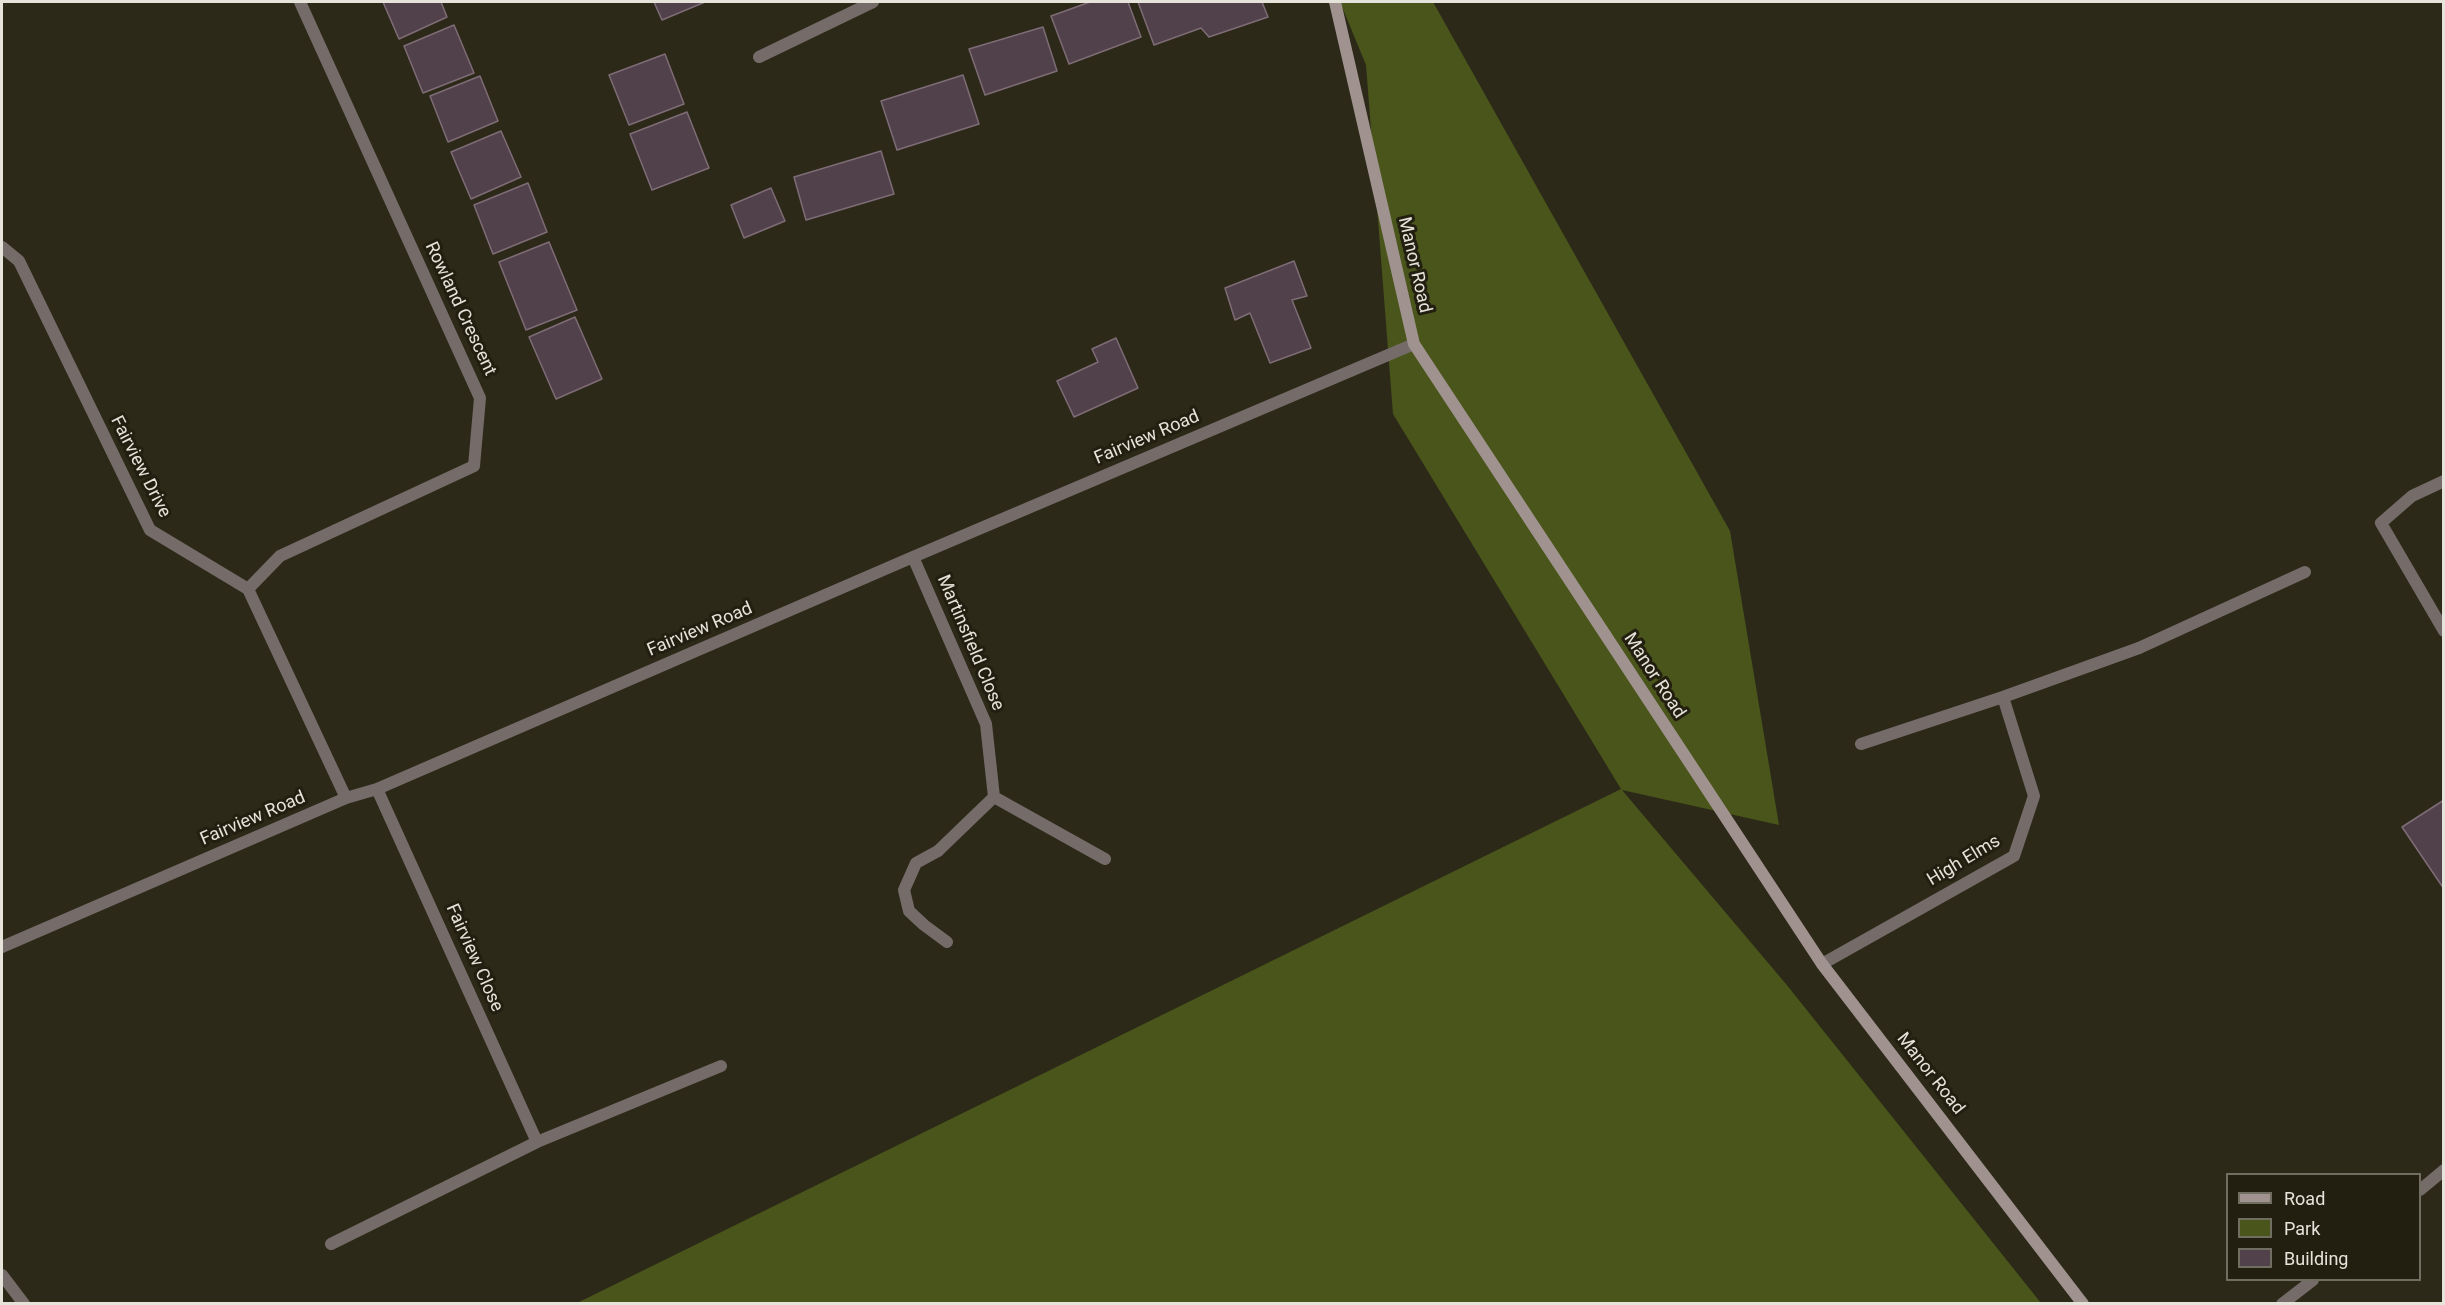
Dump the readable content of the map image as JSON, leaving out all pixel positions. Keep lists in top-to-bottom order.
{
  "streets": {
    "main road": ["Manor Road"],
    "street": [
      "Rowland Crescent",
      "Fairview Road",
      "Fairview Drive",
      "Martinsfield Close",
      "High Elms",
      "Fairview Close"
    ]
  },
  "crossings": [
    ["Manor Road", "Fairview Road"],
    ["Manor Road", "High Elms"],
    ["Rowland Crescent", "Fairview Drive"],
    ["Fairview Road", "Martinsfield Close"],
    ["Fairview Road", "Fairview Close"]
  ],
  "legend": ["Road", "Park", "Building"]
}
